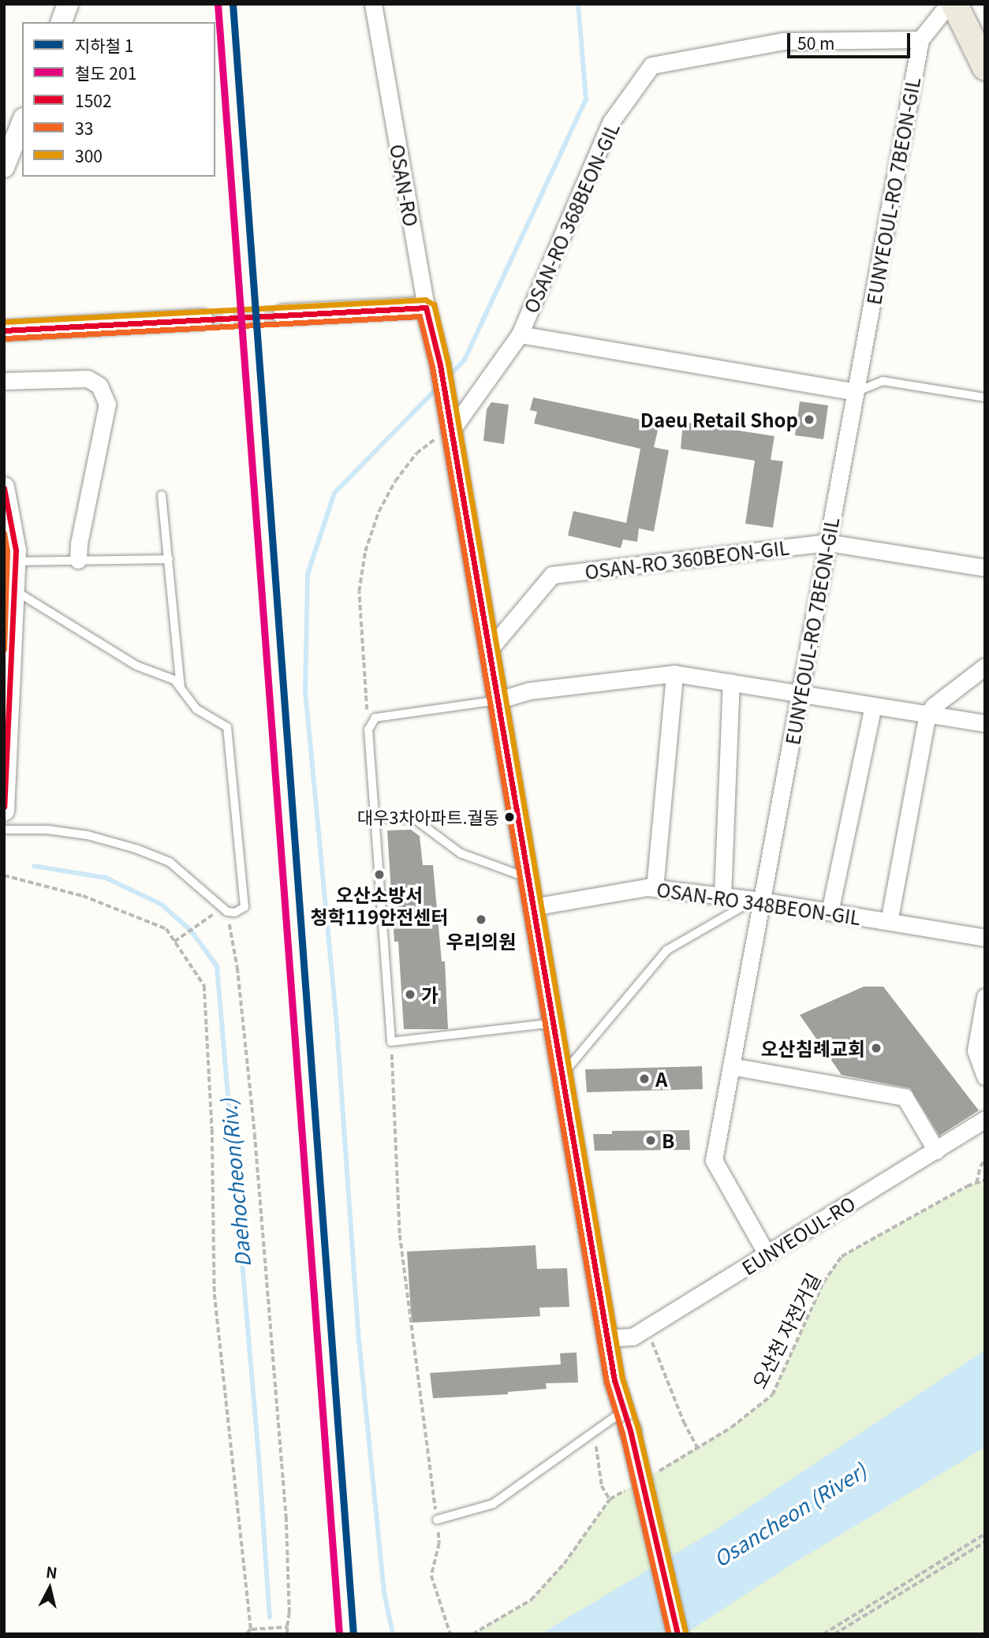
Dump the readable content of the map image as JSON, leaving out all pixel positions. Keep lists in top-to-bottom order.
{
  "streets": {
    "street": [
      "OSAN-RO",
      "EUNYEOUL-RO 7BEON-GIL",
      "OSAN-RO 368BEON-GIL",
      "OSAN-RO 360BEON-GIL",
      "OSAN-RO 348BEON-GIL",
      "EUNYEOUL-RO"
    ],
    "path": ["오산천 자전거길"]
  },
  "crossings": [
    ["OSAN-RO", "OSAN-RO 368BEON-GIL"],
    ["EUNYEOUL-RO 7BEON-GIL", "OSAN-RO 368BEON-GIL"],
    ["EUNYEOUL-RO 7BEON-GIL", "OSAN-RO 360BEON-GIL"],
    ["EUNYEOUL-RO 7BEON-GIL", "OSAN-RO 348BEON-GIL"],
    ["EUNYEOUL-RO 7BEON-GIL", "EUNYEOUL-RO"]
  ],
  "water": ["Daehocheon(Riv.)", "Osancheon (River)"],
  "places": [
    "Daeu Retail Shop",
    "대우3차아파트.궐동",
    "오산소방서 청학119안전센터",
    "우리의원",
    "가",
    "오산침례교회",
    "A",
    "B"
  ],
  "lines": [
    "metro line 1",
    "rail line 201",
    "transit line 300",
    "transit line 1502",
    "transit line 33"
  ],
  "legend": [
    "지하철 1",
    "철도 201",
    "1502",
    "33",
    "300"
  ],
  "scale_bar": "50 m",
  "north": "top"
}
